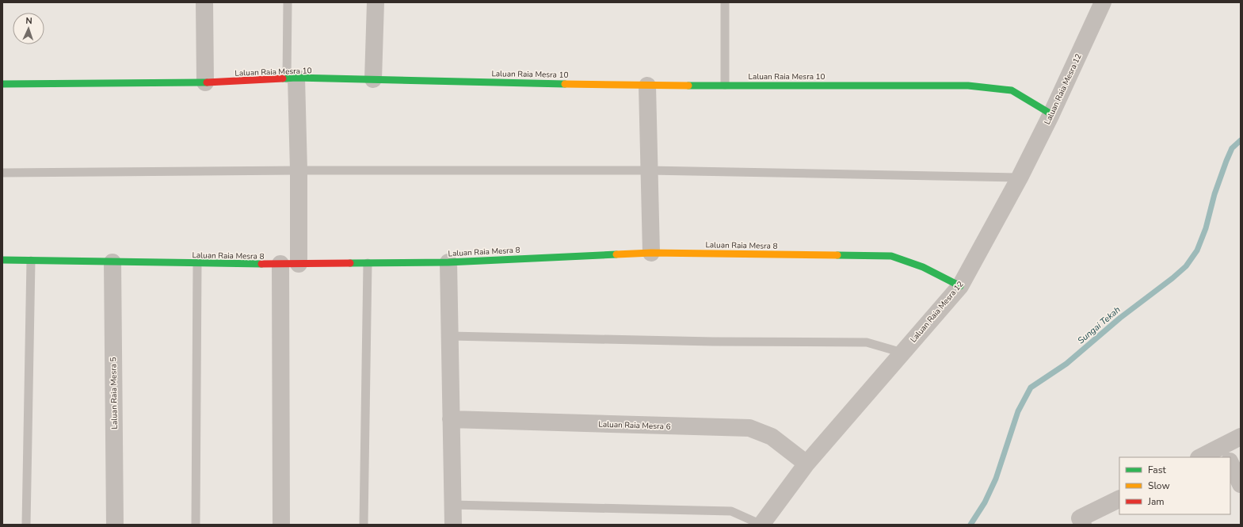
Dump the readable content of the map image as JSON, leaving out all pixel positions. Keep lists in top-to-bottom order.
{
  "streets": {
    "street": [
      "Laluan Raia Mesra 10",
      "Laluan Raia Mesra 12",
      "Laluan Raia Mesra 8",
      "Laluan Raia Mesra 5",
      "Laluan Raia Mesra 6"
    ]
  },
  "crossings": [
    ["Laluan Raia Mesra 10", "Laluan Raia Mesra 12"],
    ["Laluan Raia Mesra 12", "Laluan Raia Mesra 8"],
    ["Laluan Raia Mesra 12", "Laluan Raia Mesra 6"],
    ["Laluan Raia Mesra 8", "Laluan Raia Mesra 5"]
  ],
  "water": ["Sungai Tekah"],
  "legend": ["Fast", "Slow", "Jam"],
  "north": "top"
}
